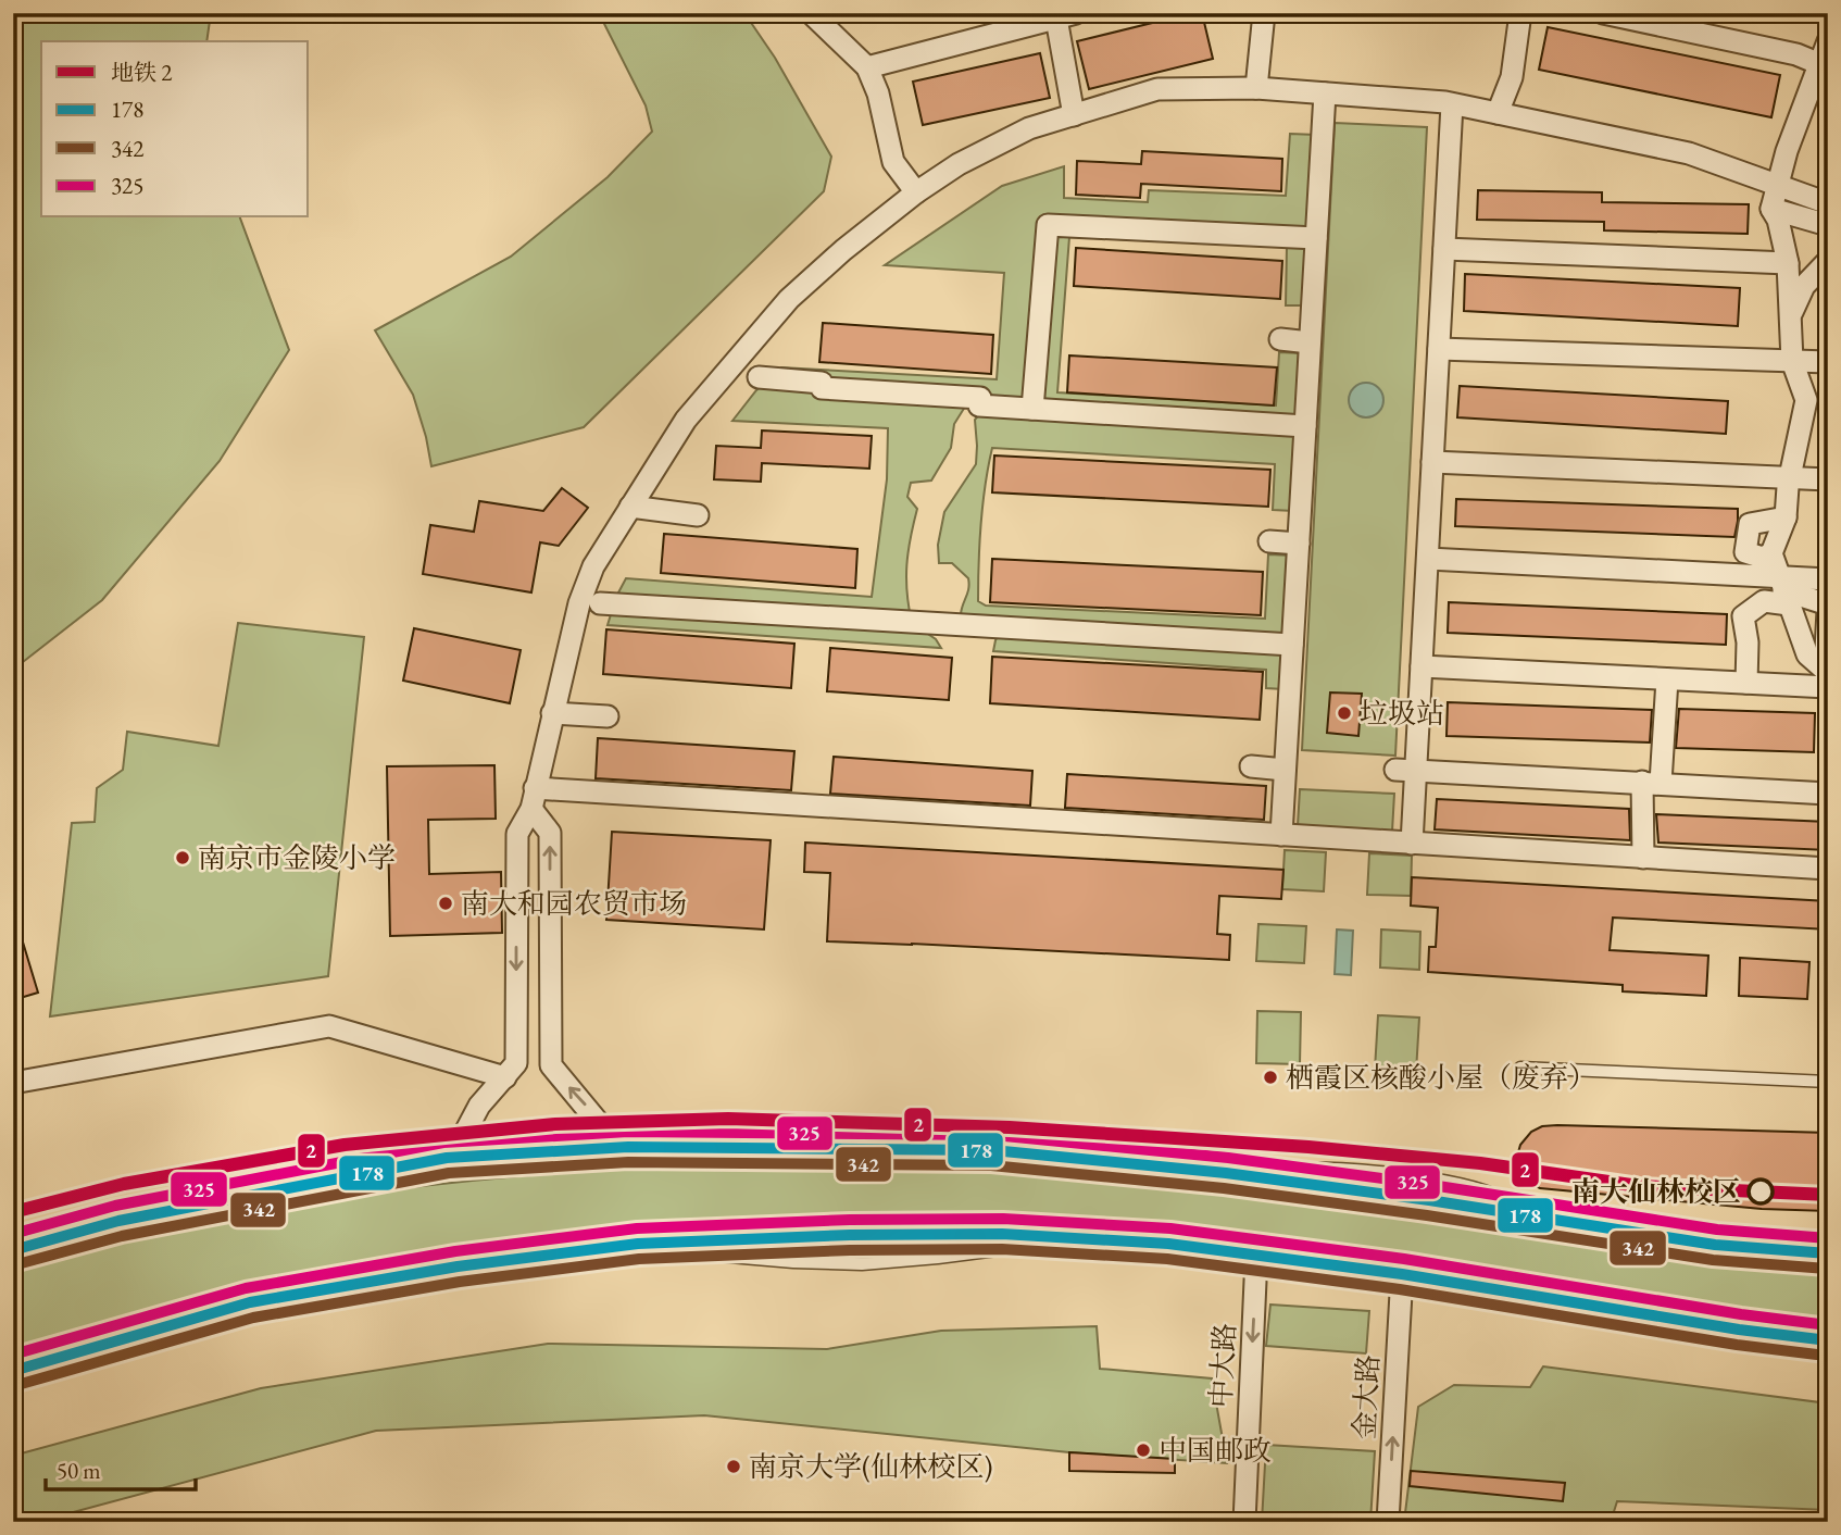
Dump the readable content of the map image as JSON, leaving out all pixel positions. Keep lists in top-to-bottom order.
{
  "streets": {
    "street": ["中大路", "金大路"]
  },
  "one_way": ["中大路", "金大路"],
  "places": [
    "垃圾站",
    "南京市金陵小学",
    "南大和园农贸市场",
    "栖霞区核酸小屋（废弃）",
    "南大仙林校区",
    "中国邮政",
    "南京大学(仙林校区)"
  ],
  "lines": [
    "metro line 2",
    "transit line 325",
    "transit line 178",
    "transit line 342"
  ],
  "legend": [
    "地铁 2",
    "178",
    "342",
    "325"
  ],
  "scale_bar": "50 m"
}
